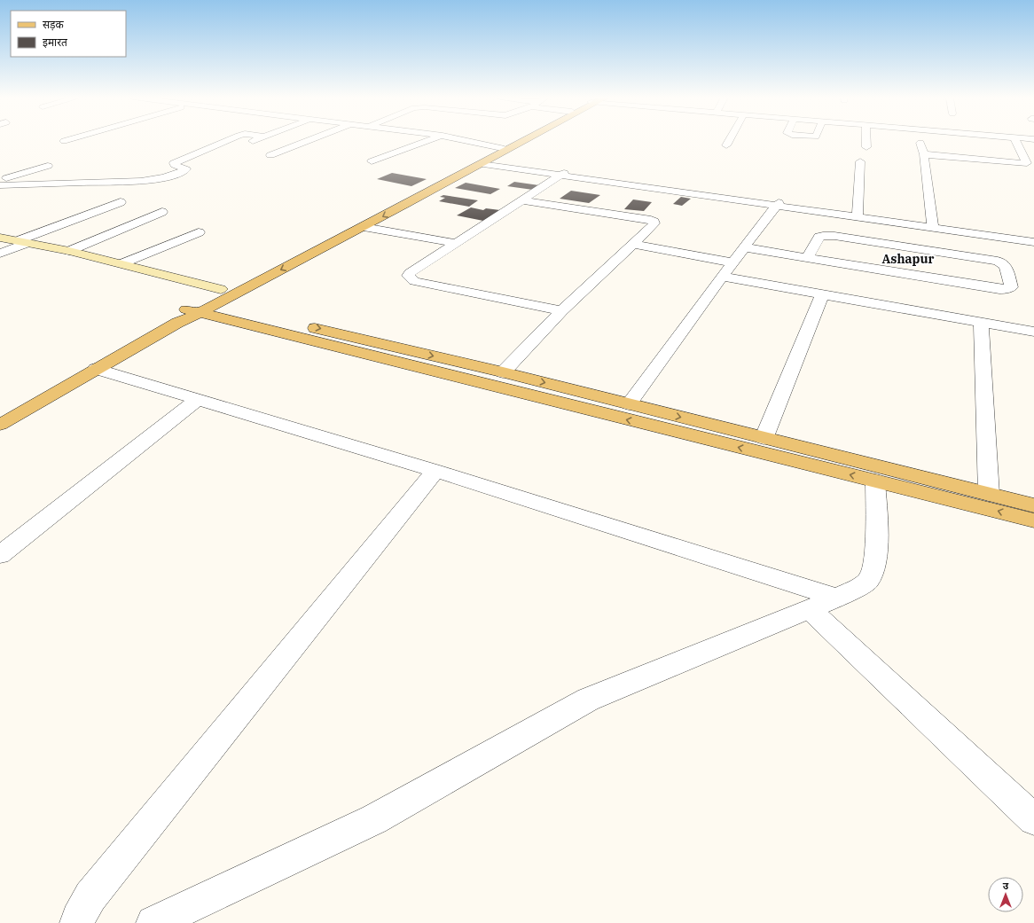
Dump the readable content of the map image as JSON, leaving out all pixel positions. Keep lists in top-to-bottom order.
{
  "districts": ["Ashapur"],
  "legend": ["सड़क", "इमारत"],
  "north": "top"
}
